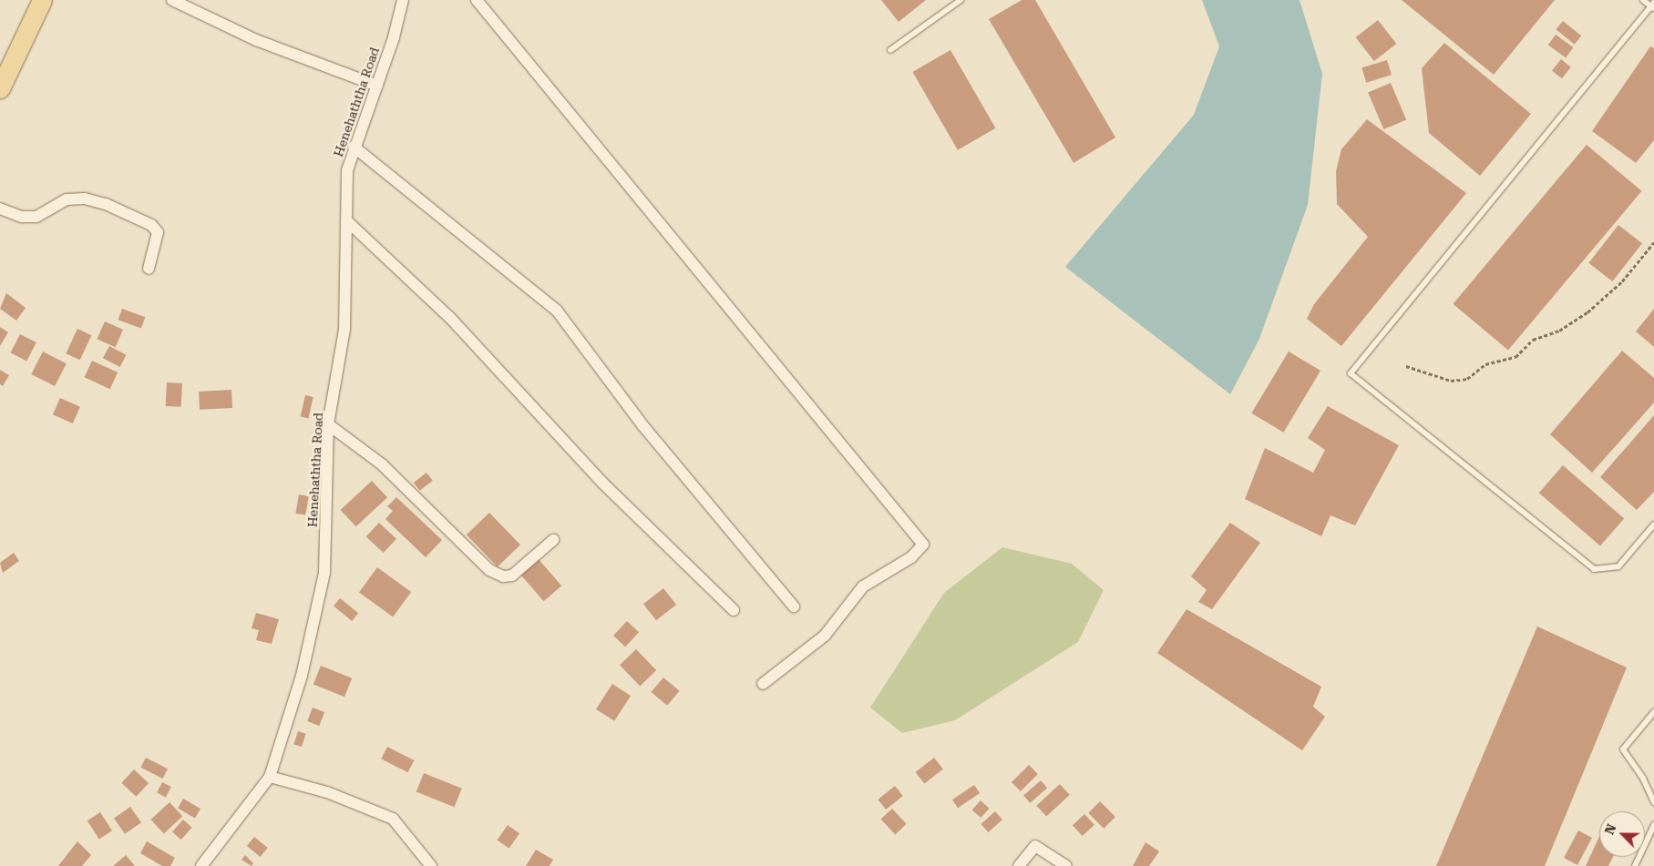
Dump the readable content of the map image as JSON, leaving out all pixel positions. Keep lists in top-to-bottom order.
{
  "streets": {
    "street": ["Henehaththa Road"]
  },
  "north": "top left"
}
